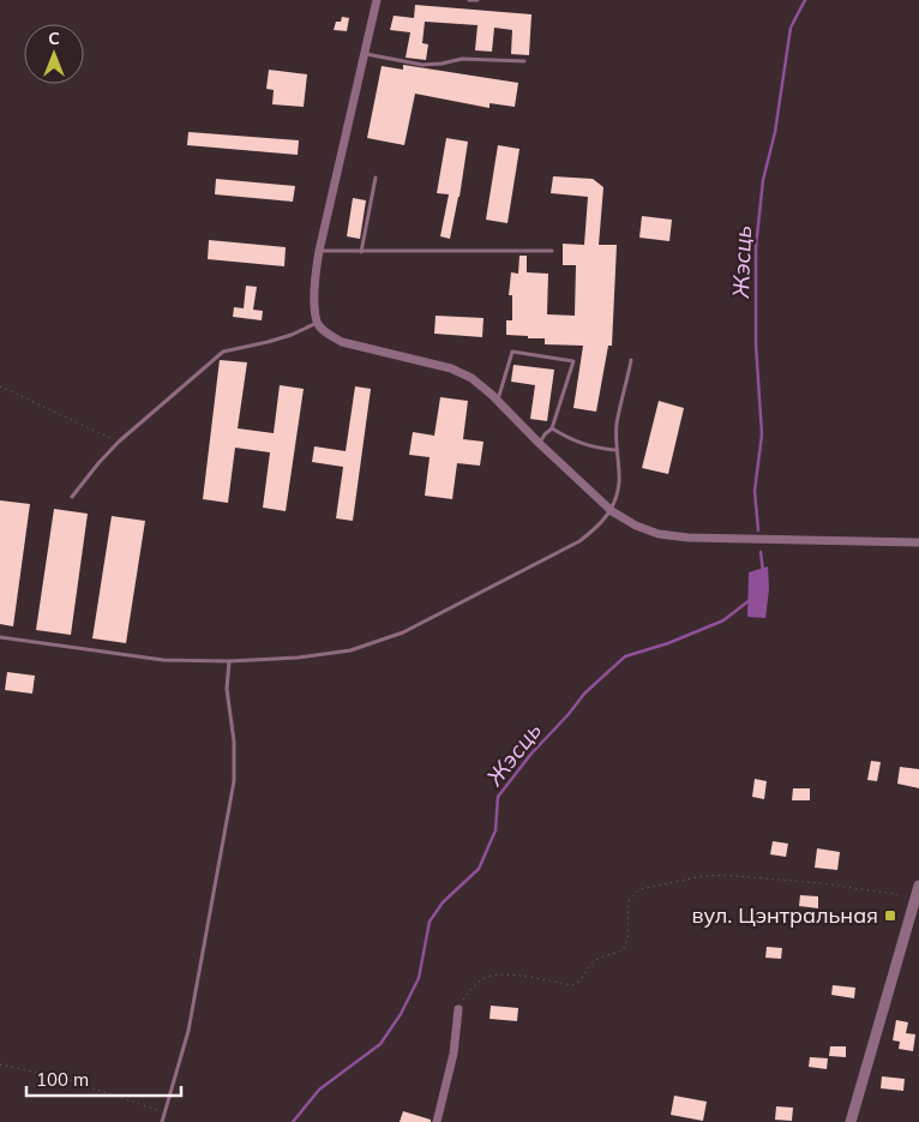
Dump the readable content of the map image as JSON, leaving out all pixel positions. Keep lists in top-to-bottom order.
{
  "water": ["Жэсць"],
  "places": {
    "transit": ["вул. Цэнтральная"]
  },
  "scale_bar": "100 m",
  "north": "top"
}
